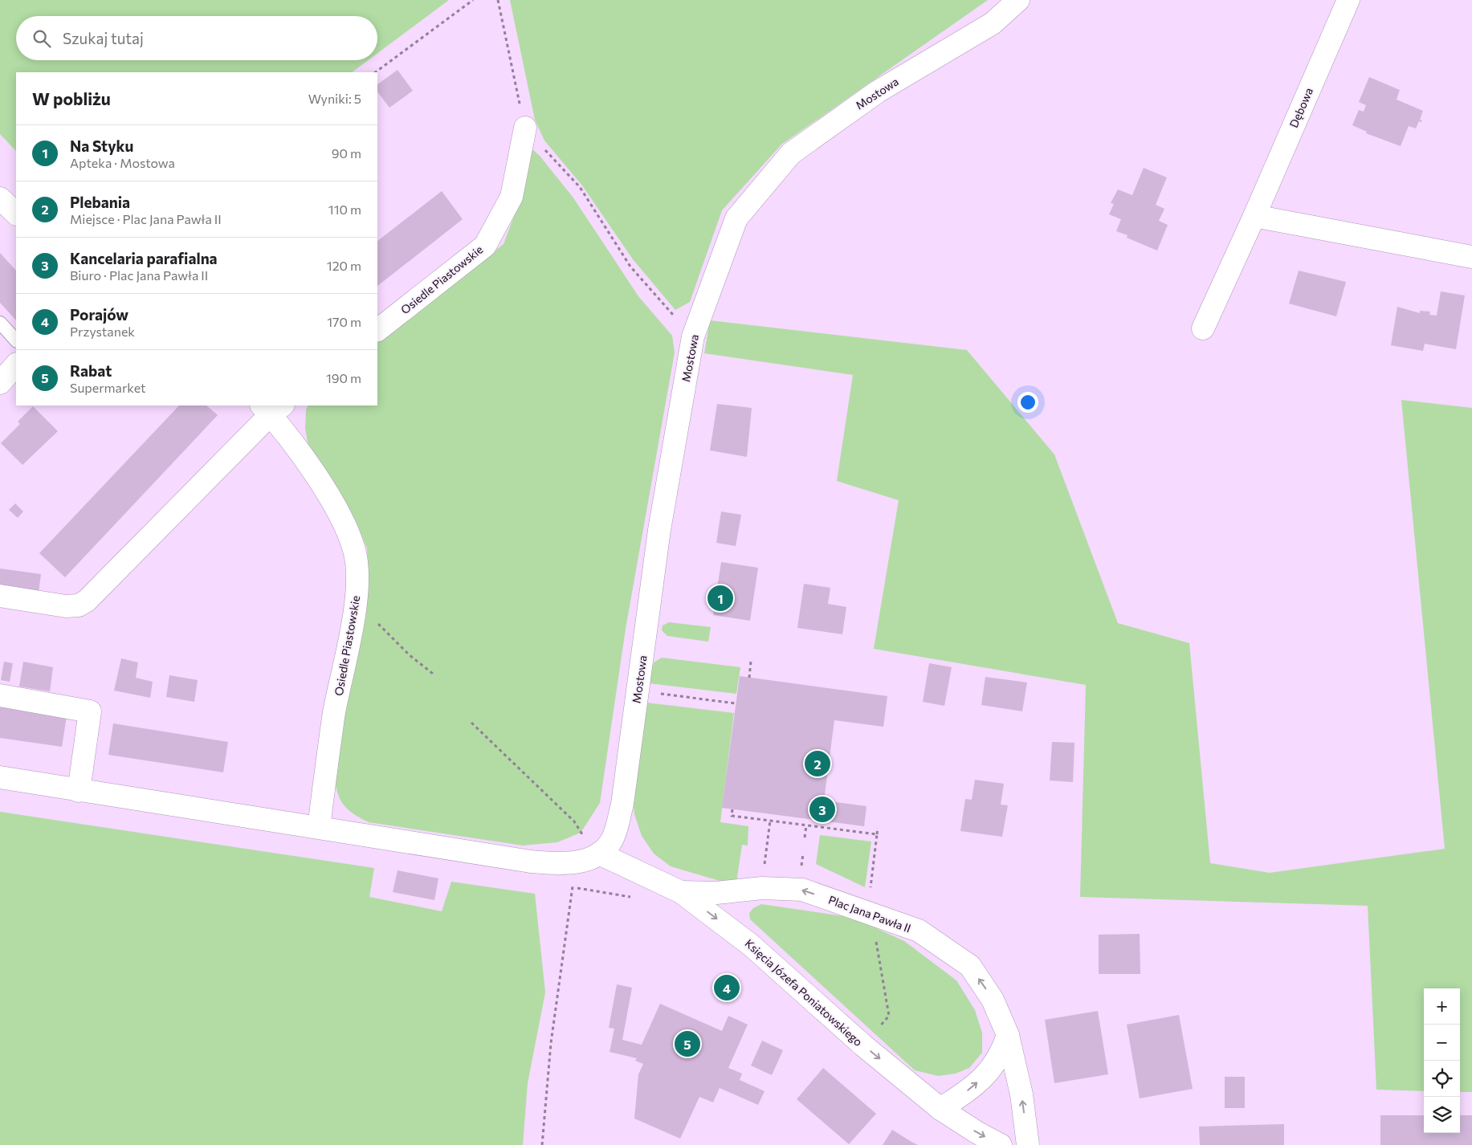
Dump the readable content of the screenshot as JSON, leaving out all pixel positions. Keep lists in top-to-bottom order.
{
  "streets": {
    "street": [
      "Mostowa",
      "Dębowa",
      "Osiedle Piastowskie",
      "Plac Jana Pawła II",
      "Księcia Józefa Poniatowskiego"
    ]
  },
  "crossings": [
    ["Mostowa", "Księcia Józefa Poniatowskiego"],
    ["Plac Jana Pawła II", "Księcia Józefa Poniatowskiego"]
  ],
  "one_way": ["Plac Jana Pawła II", "Księcia Józefa Poniatowskiego"],
  "page": {
    "search": "Szukaj tutaj",
    "heading": ["W pobliżu", "Wyniki: 5"],
    "list": [
      {
        "mark": "1",
        "name": "Na Styku",
        "note": "Apteka · Mostowa",
        "value": "90 m"
      },
      {
        "mark": "2",
        "name": "Plebania",
        "note": "Miejsce · Plac Jana Pawła II",
        "value": "110 m"
      },
      {
        "mark": "3",
        "name": "Kancelaria parafialna",
        "note": "Biuro · Plac Jana Pawła II",
        "value": "120 m"
      },
      {
        "mark": "4",
        "name": "Porajów",
        "note": "Przystanek",
        "value": "170 m"
      },
      {
        "mark": "5",
        "name": "Rabat",
        "note": "Supermarket",
        "value": "190 m"
      }
    ],
    "pins": [
      "1",
      "2",
      "3",
      "4",
      "5"
    ],
    "map_buttons": ["+", "−"]
  }
}
